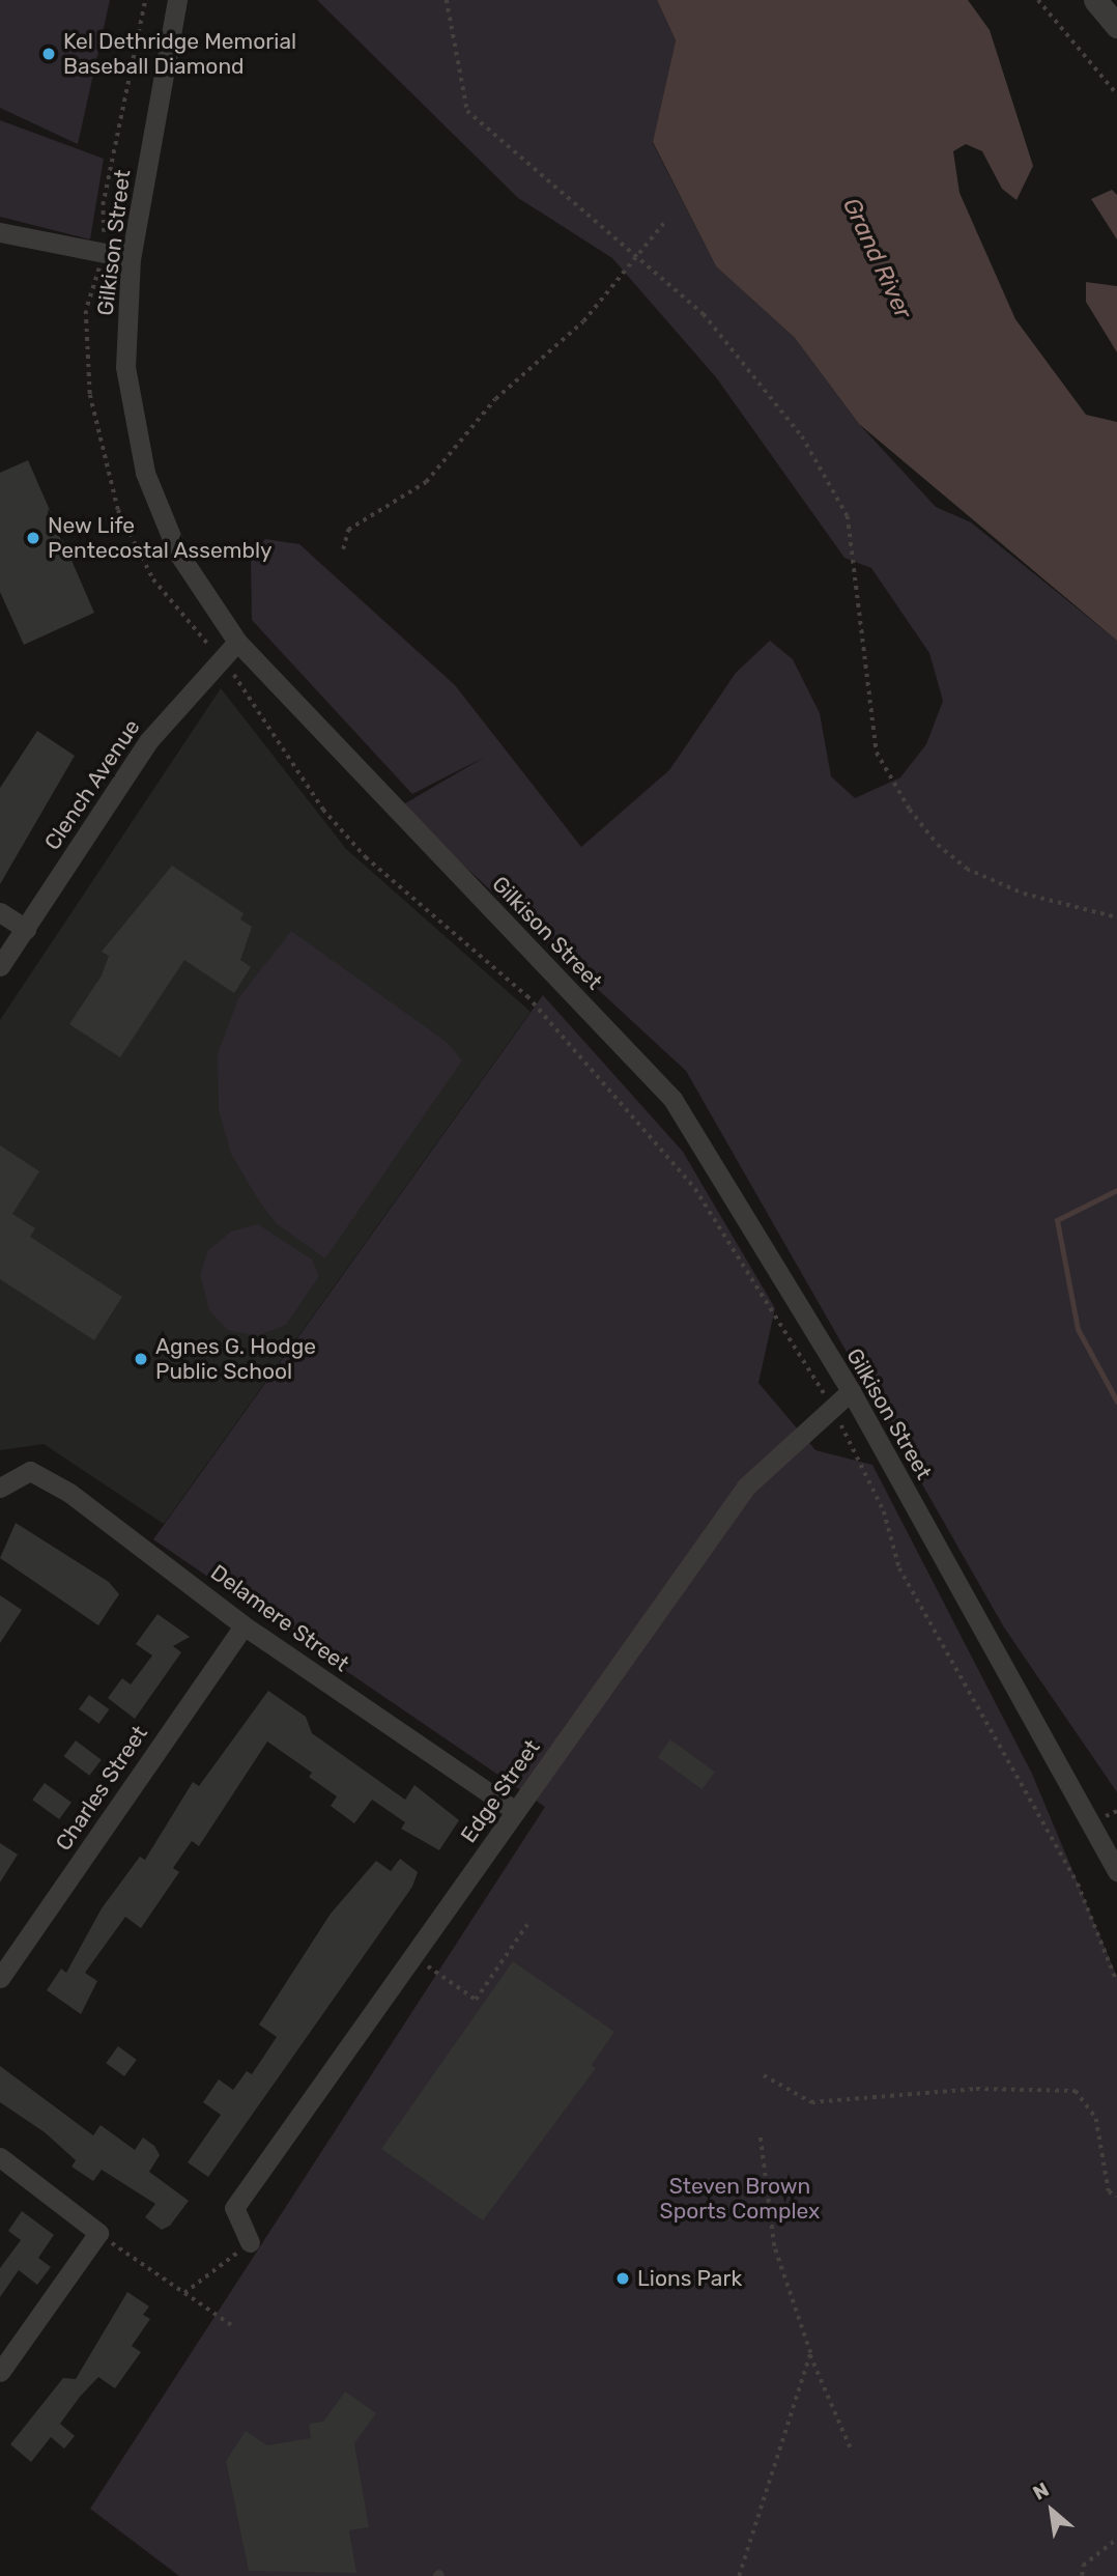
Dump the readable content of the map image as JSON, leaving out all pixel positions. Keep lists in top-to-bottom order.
{
  "streets": {
    "street": [
      "Gilkison Street",
      "Clench Avenue",
      "Delamere Street",
      "Charles Street",
      "Edge Street"
    ]
  },
  "crossings": [
    ["Gilkison Street", "Clench Avenue"],
    ["Gilkison Street", "Edge Street"],
    ["Delamere Street", "Charles Street"],
    ["Delamere Street", "Edge Street"]
  ],
  "water": ["Grand River"],
  "parks": ["Steven Brown Sports Complex"],
  "places": [
    "Kel Dethridge Memorial Baseball Diamond",
    "New Life Pentecostal Assembly",
    "Agnes G. Hodge Public School",
    "Lions Park"
  ],
  "north": "top left"
}
